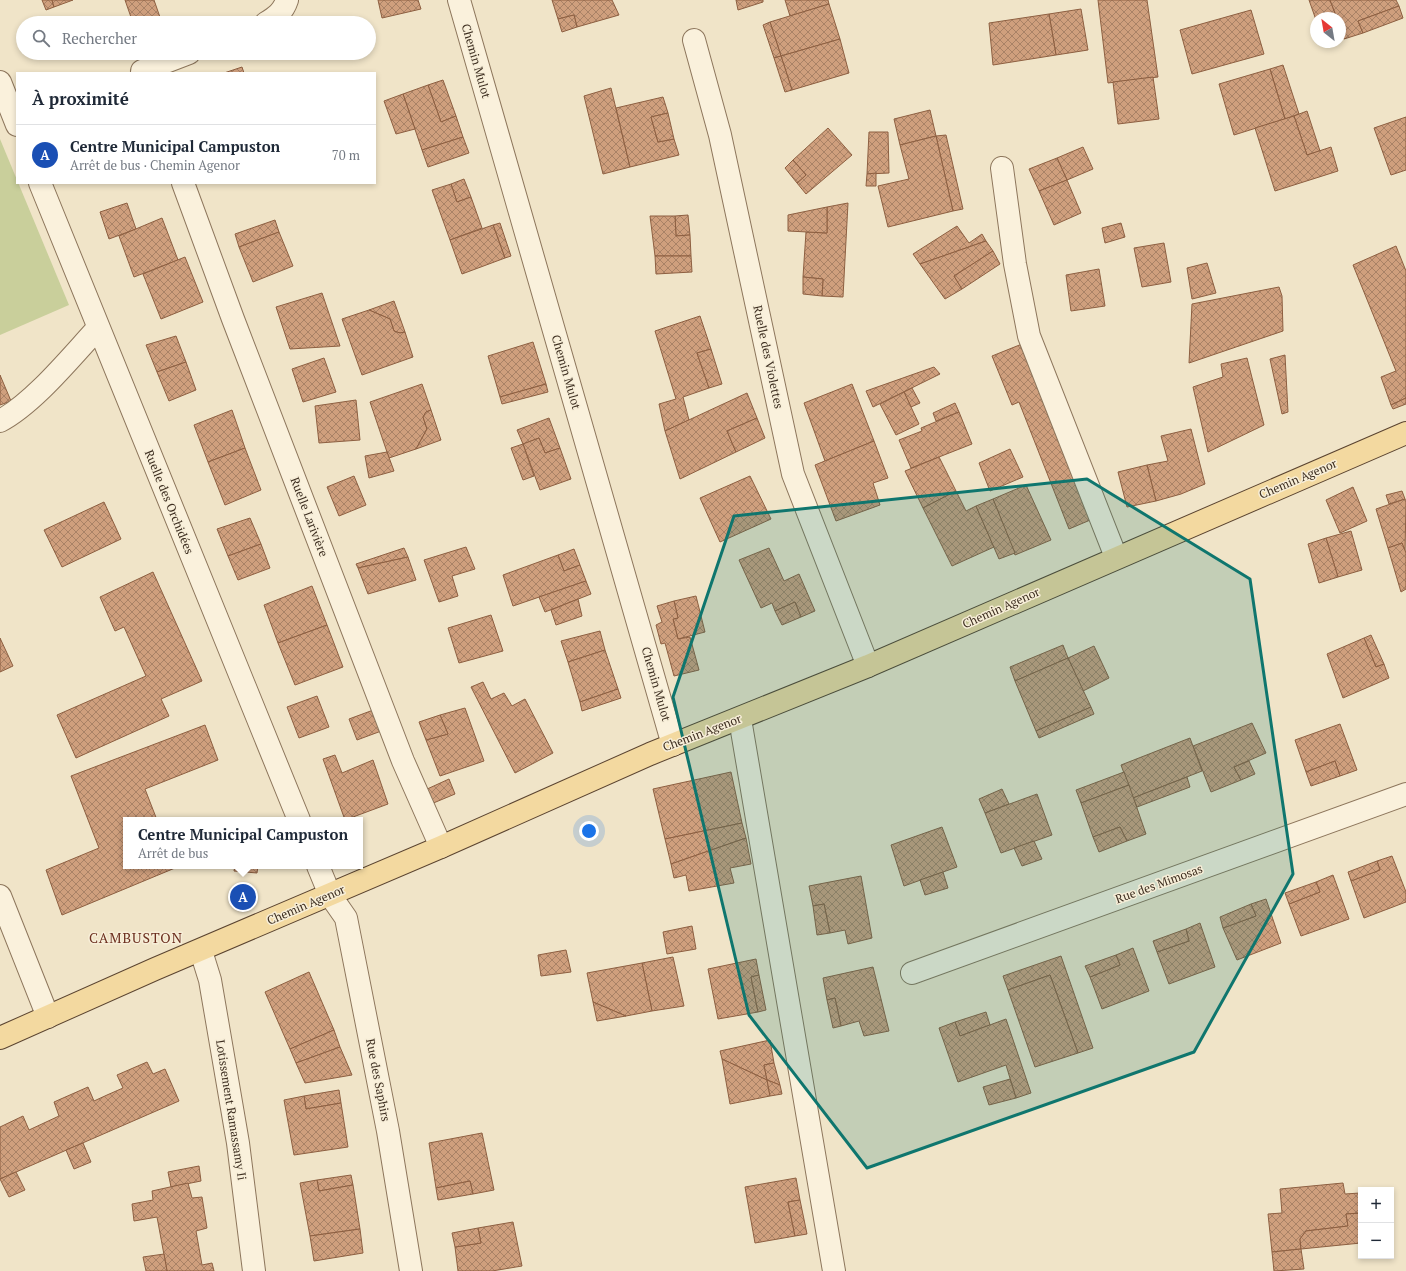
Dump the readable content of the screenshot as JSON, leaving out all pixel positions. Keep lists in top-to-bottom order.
{
  "streets": {
    "main road": ["Chemin Agenor"],
    "street": [
      "Chemin Mulot",
      "Ruelle des Violettes",
      "Ruelle des Orchidées",
      "Ruelle Larivière",
      "Rue des Mimosas",
      "Rue des Saphirs",
      "Lotissement Ramassamy Ii"
    ]
  },
  "crossings": [
    ["Chemin Mulot", "Chemin Agenor"],
    ["Ruelle des Violettes", "Chemin Agenor"],
    ["Chemin Agenor", "Ruelle Larivière"],
    ["Chemin Agenor", "Rue des Saphirs"],
    ["Chemin Agenor", "Lotissement Ramassamy Ii"]
  ],
  "districts": ["CAMBUSTON"],
  "north": "top left",
  "page": {
    "search": "Rechercher",
    "heading": "À proximité",
    "list": [
      {
        "mark": "A",
        "name": "Centre Municipal Campuston",
        "note": "Arrêt de bus · Chemin Agenor",
        "value": "70 m"
      }
    ],
    "popup": ["Centre Municipal Campuston", "Arrêt de bus"],
    "pins": "A",
    "map_buttons": ["+", "−"]
  }
}
